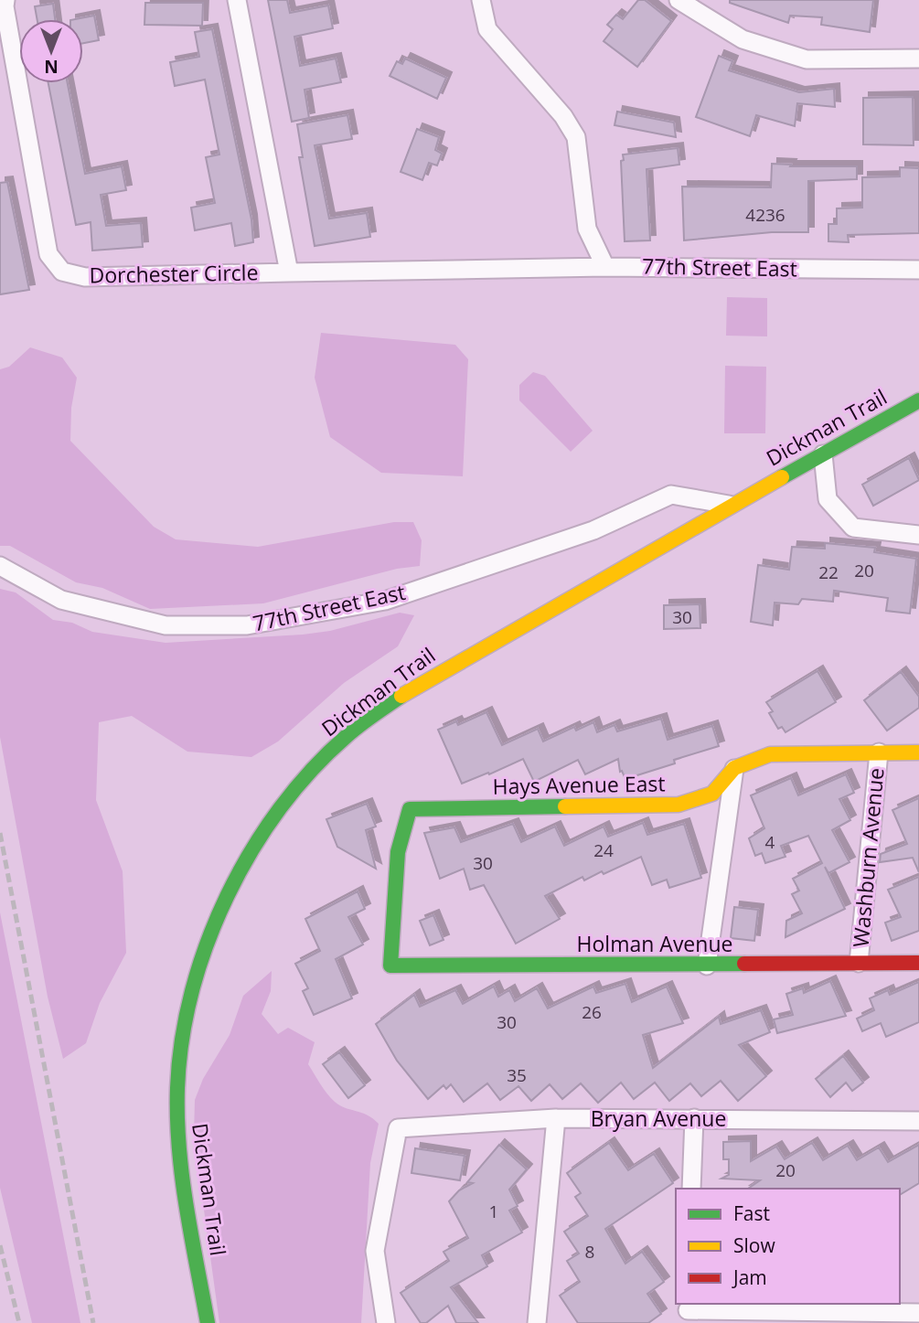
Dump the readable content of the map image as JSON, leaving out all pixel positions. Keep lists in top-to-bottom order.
{
  "streets": {
    "street": [
      "77th Street East",
      "Dorchester Circle",
      "Dickman Trail",
      "Hays Avenue East",
      "Washburn Avenue",
      "Holman Avenue",
      "Bryan Avenue"
    ]
  },
  "crossings": [
    ["77th Street East", "Dorchester Circle"],
    ["77th Street East", "Dickman Trail"],
    ["Hays Avenue East", "Holman Avenue"],
    ["Washburn Avenue", "Holman Avenue"]
  ],
  "house_numbers": [
    "4236",
    "20",
    "22",
    "30",
    "4",
    "24",
    "30",
    "26",
    "30",
    "35",
    "20",
    "1",
    "8"
  ],
  "legend": ["Fast", "Slow", "Jam"],
  "north": "bottom"
}
